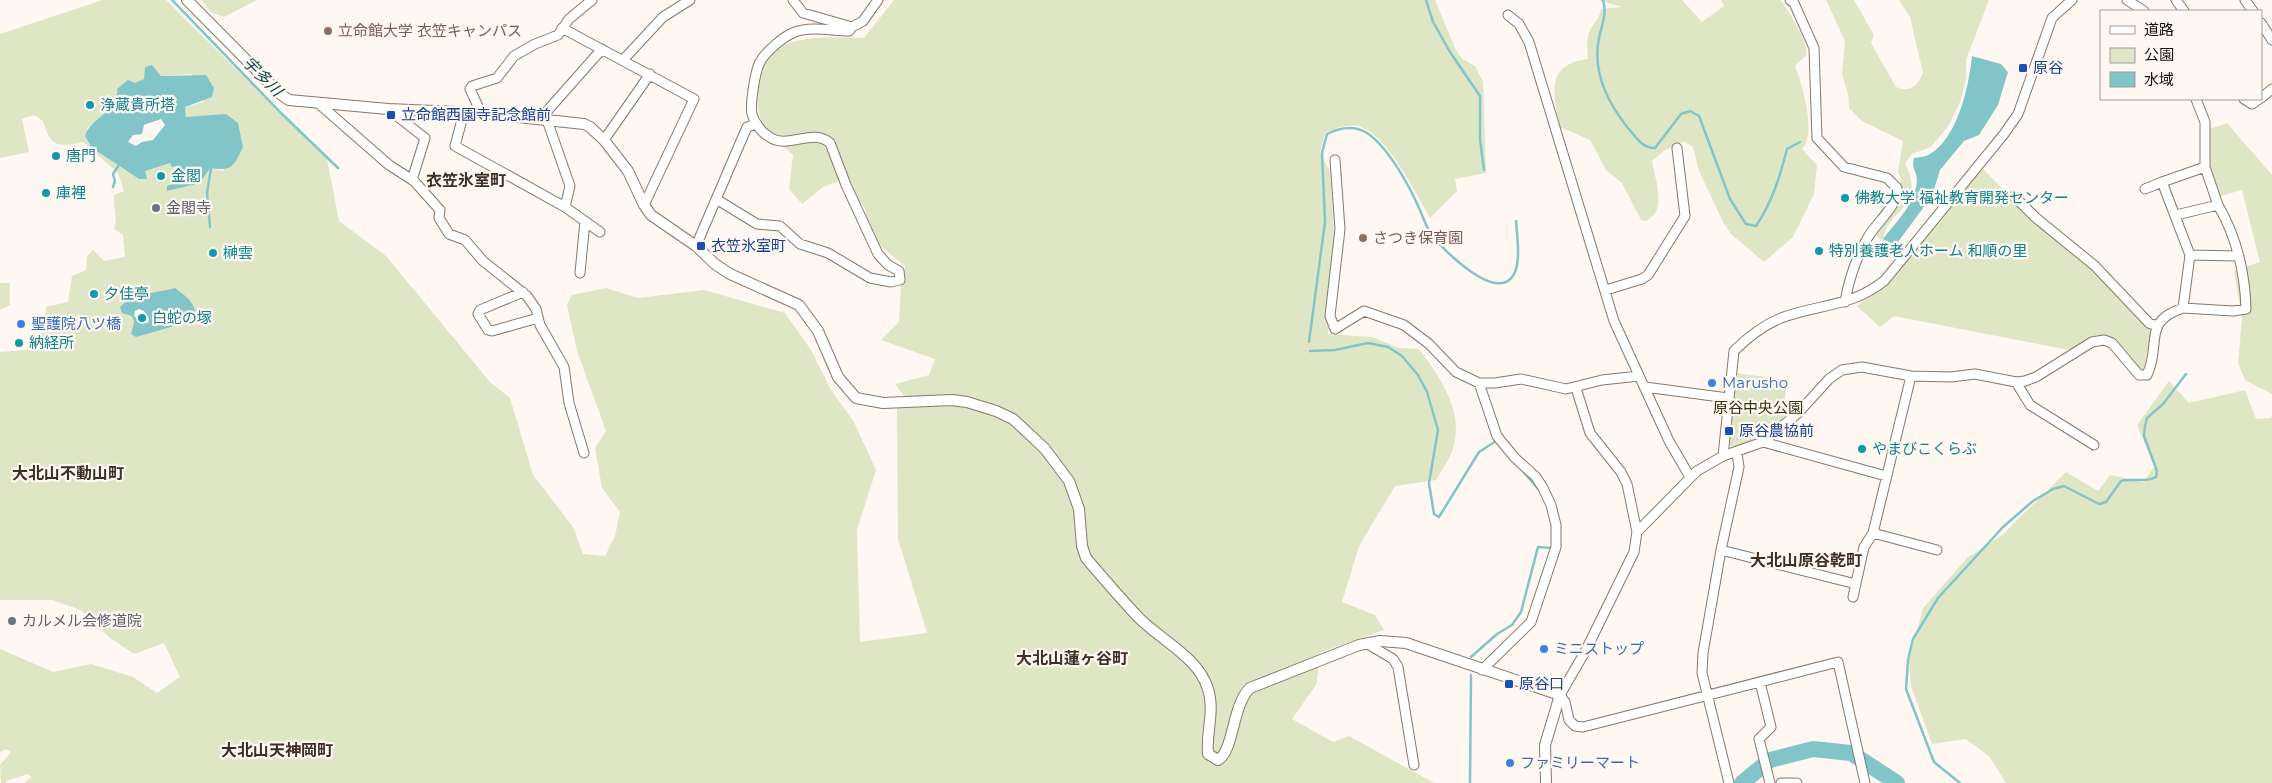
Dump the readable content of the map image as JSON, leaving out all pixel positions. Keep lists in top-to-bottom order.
{
  "districts": [
    "衣笠氷室町",
    "大北山不動山町",
    "大北山原谷乾町",
    "大北山蓮ヶ谷町",
    "大北山天神岡町"
  ],
  "water": ["宇多川"],
  "parks": ["原谷中央公園"],
  "places": {
    "other": [
      "立命館大学 衣笠キャンパス",
      "浄蔵貴所塔",
      "唐門",
      "金閣",
      "庫裡",
      "佛教大学 福祉教育開発センター",
      "金閣寺",
      "さつき保育園",
      "特別養護老人ホーム 和順の里",
      "榊雲",
      "夕佳亭",
      "白蛇の塚",
      "聖護院八ツ橋",
      "納経所",
      "Marusho",
      "やまびこくらぶ",
      "カルメル会修道院",
      "ミニストップ",
      "ファミリーマート"
    ],
    "transit": [
      "原谷",
      "立命館西園寺記念館前",
      "衣笠氷室町",
      "原谷農協前",
      "原谷口"
    ]
  },
  "legend": ["道路", "公園", "水域"]
}
